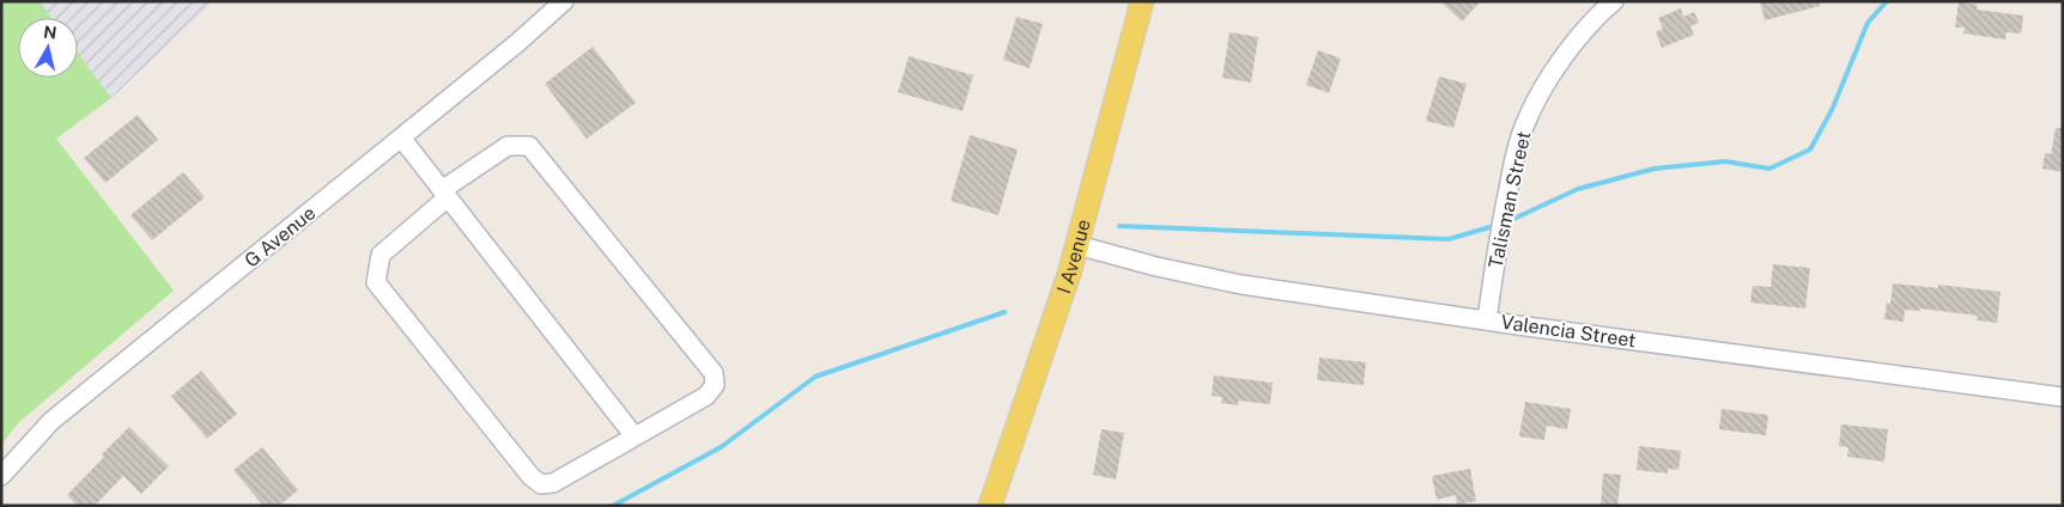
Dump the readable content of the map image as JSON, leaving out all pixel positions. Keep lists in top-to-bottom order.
{
  "streets": {
    "main road": ["I Avenue"],
    "street": ["Talisman Street", "G Avenue", "Valencia Street"]
  },
  "crossings": [
    ["Talisman Street", "Valencia Street"],
    ["I Avenue", "Valencia Street"]
  ],
  "north": "top"
}
